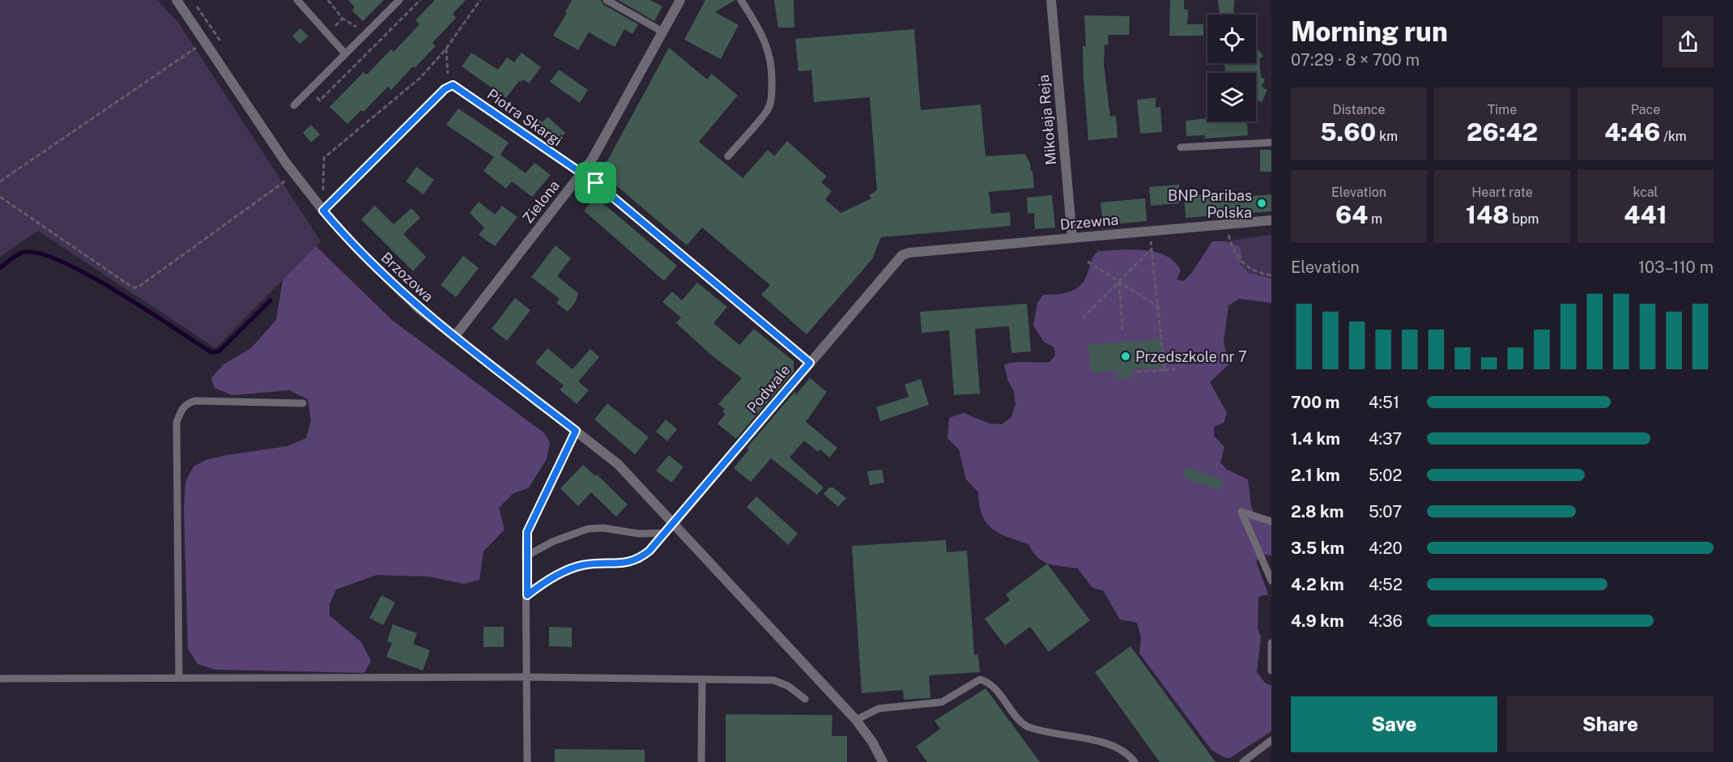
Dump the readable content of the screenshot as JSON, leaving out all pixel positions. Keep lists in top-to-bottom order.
{
  "streets": {
    "street": [
      "Piotra Skargi",
      "Mikołaja Reja",
      "Zielona",
      "Drzewna",
      "Brzozowa",
      "Podwale"
    ]
  },
  "crossings": [
    ["Piotra Skargi", "Zielona"],
    ["Piotra Skargi", "Brzozowa"],
    ["Piotra Skargi", "Podwale"],
    ["Mikołaja Reja", "Drzewna"],
    ["Zielona", "Brzozowa"],
    ["Drzewna", "Podwale"],
    ["Brzozowa", "Podwale"]
  ],
  "places": ["BNP Paribas Polska", "Przedszkole nr 7"],
  "page": {
    "heading": ["Morning run", "07:29 · 8 × 700 m"],
    "stats": [
      ["Distance", "5.60 km"],
      ["Time", "26:42"],
      ["Pace", "4:46 /km"],
      ["Elevation", "64 m"],
      ["Heart rate", "148 bpm"],
      ["kcal", "441"]
    ],
    "chart": ["Elevation", "103–110 m"],
    "list": [
      {
        "name": "700 m",
        "note": "4:51"
      },
      {
        "name": "1.4 km",
        "note": "4:37"
      },
      {
        "name": "2.1 km",
        "note": "5:02"
      },
      {
        "name": "2.8 km",
        "note": "5:07"
      },
      {
        "name": "3.5 km",
        "note": "4:20"
      },
      {
        "name": "4.2 km",
        "note": "4:52"
      },
      {
        "name": "4.9 km",
        "note": "4:36"
      }
    ],
    "buttons": ["Save", "Share"]
  }
}
